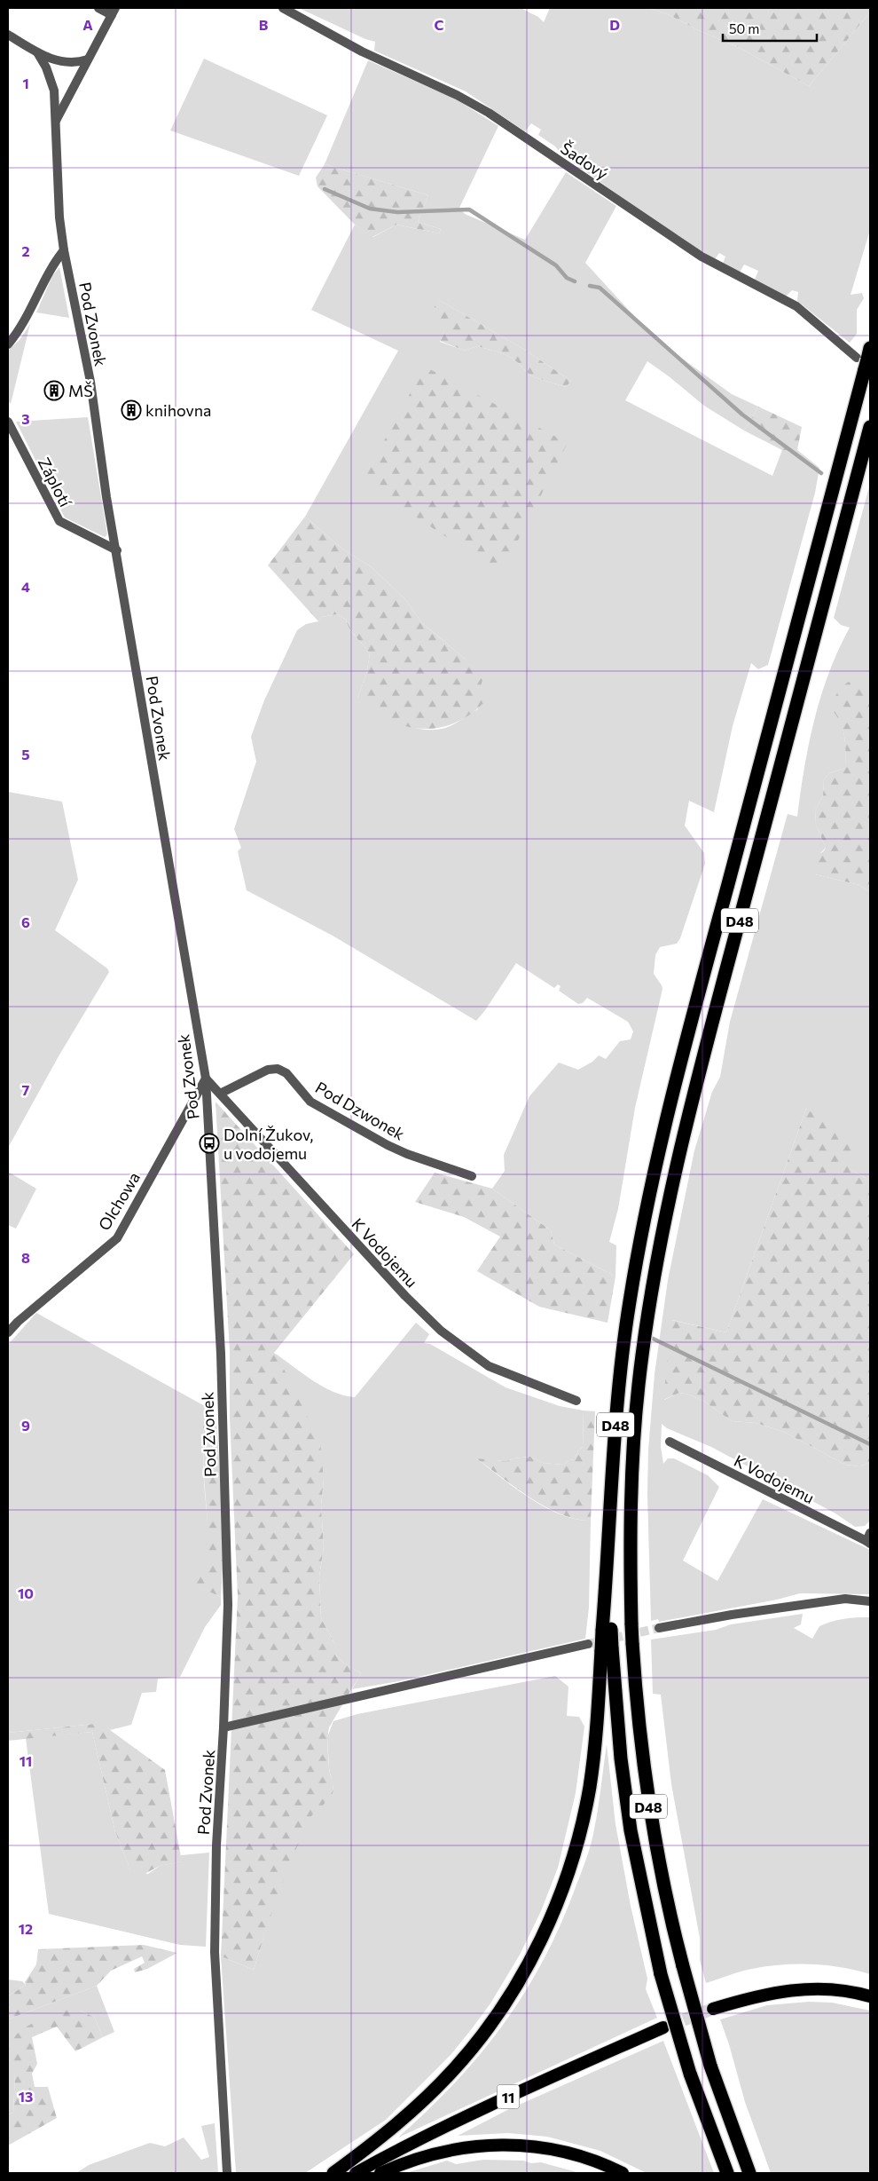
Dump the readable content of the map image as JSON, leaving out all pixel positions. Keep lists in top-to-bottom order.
{
  "streets": {
    "highway": ["D48", "11"],
    "street": [
      "Šadový",
      "Pod Zvonek",
      "Záplotí",
      "Pod Dzwonek",
      "Olchowa",
      "K Vodojemu"
    ]
  },
  "crossings": [
    ["Šadový", "D48"],
    ["Pod Zvonek", "Záplotí"],
    ["Pod Zvonek", "Olchowa"],
    ["Pod Zvonek", "K Vodojemu"],
    ["Pod Dzwonek", "K Vodojemu"],
    ["Olchowa", "K Vodojemu"]
  ],
  "places": {
    "building": ["MŠ", "knihovna"],
    "bus stop": ["Dolní Žukov, u vodojemu"]
  },
  "scale_bar": "50 m",
  "grid": {
    "columns": [
      "A",
      "B",
      "C",
      "D"
    ],
    "rows": [
      "1",
      "2",
      "3",
      "4",
      "5",
      "6",
      "7",
      "8",
      "9",
      "10",
      "11",
      "12",
      "13"
    ]
  }
}
